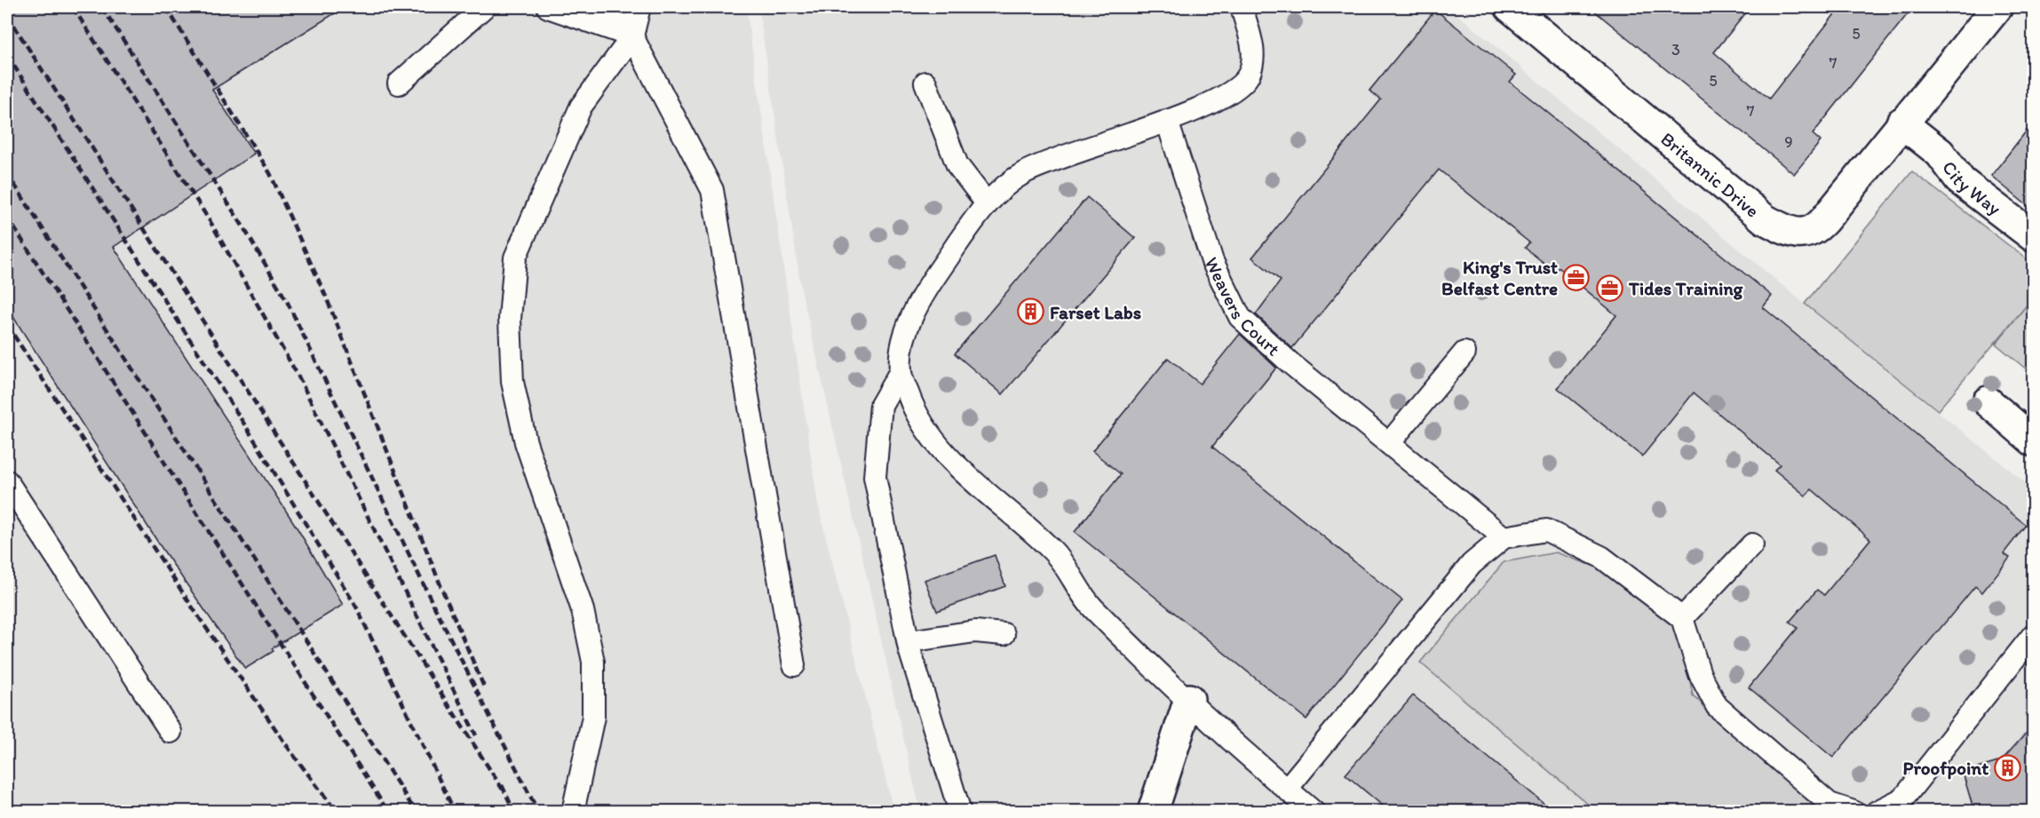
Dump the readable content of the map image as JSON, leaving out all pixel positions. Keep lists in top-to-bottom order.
{
  "streets": {
    "street": ["Britannic Drive", "City Way"],
    "lane": ["Weavers Court"]
  },
  "crossings": [
    ["Britannic Drive", "City Way"]
  ],
  "places": {
    "office": ["King's Trust Belfast Centre", "Tides Training"],
    "building": ["Farset Labs", "Proofpoint"]
  },
  "house_numbers": [
    "5",
    "3",
    "7",
    "5",
    "7",
    "9"
  ]
}
